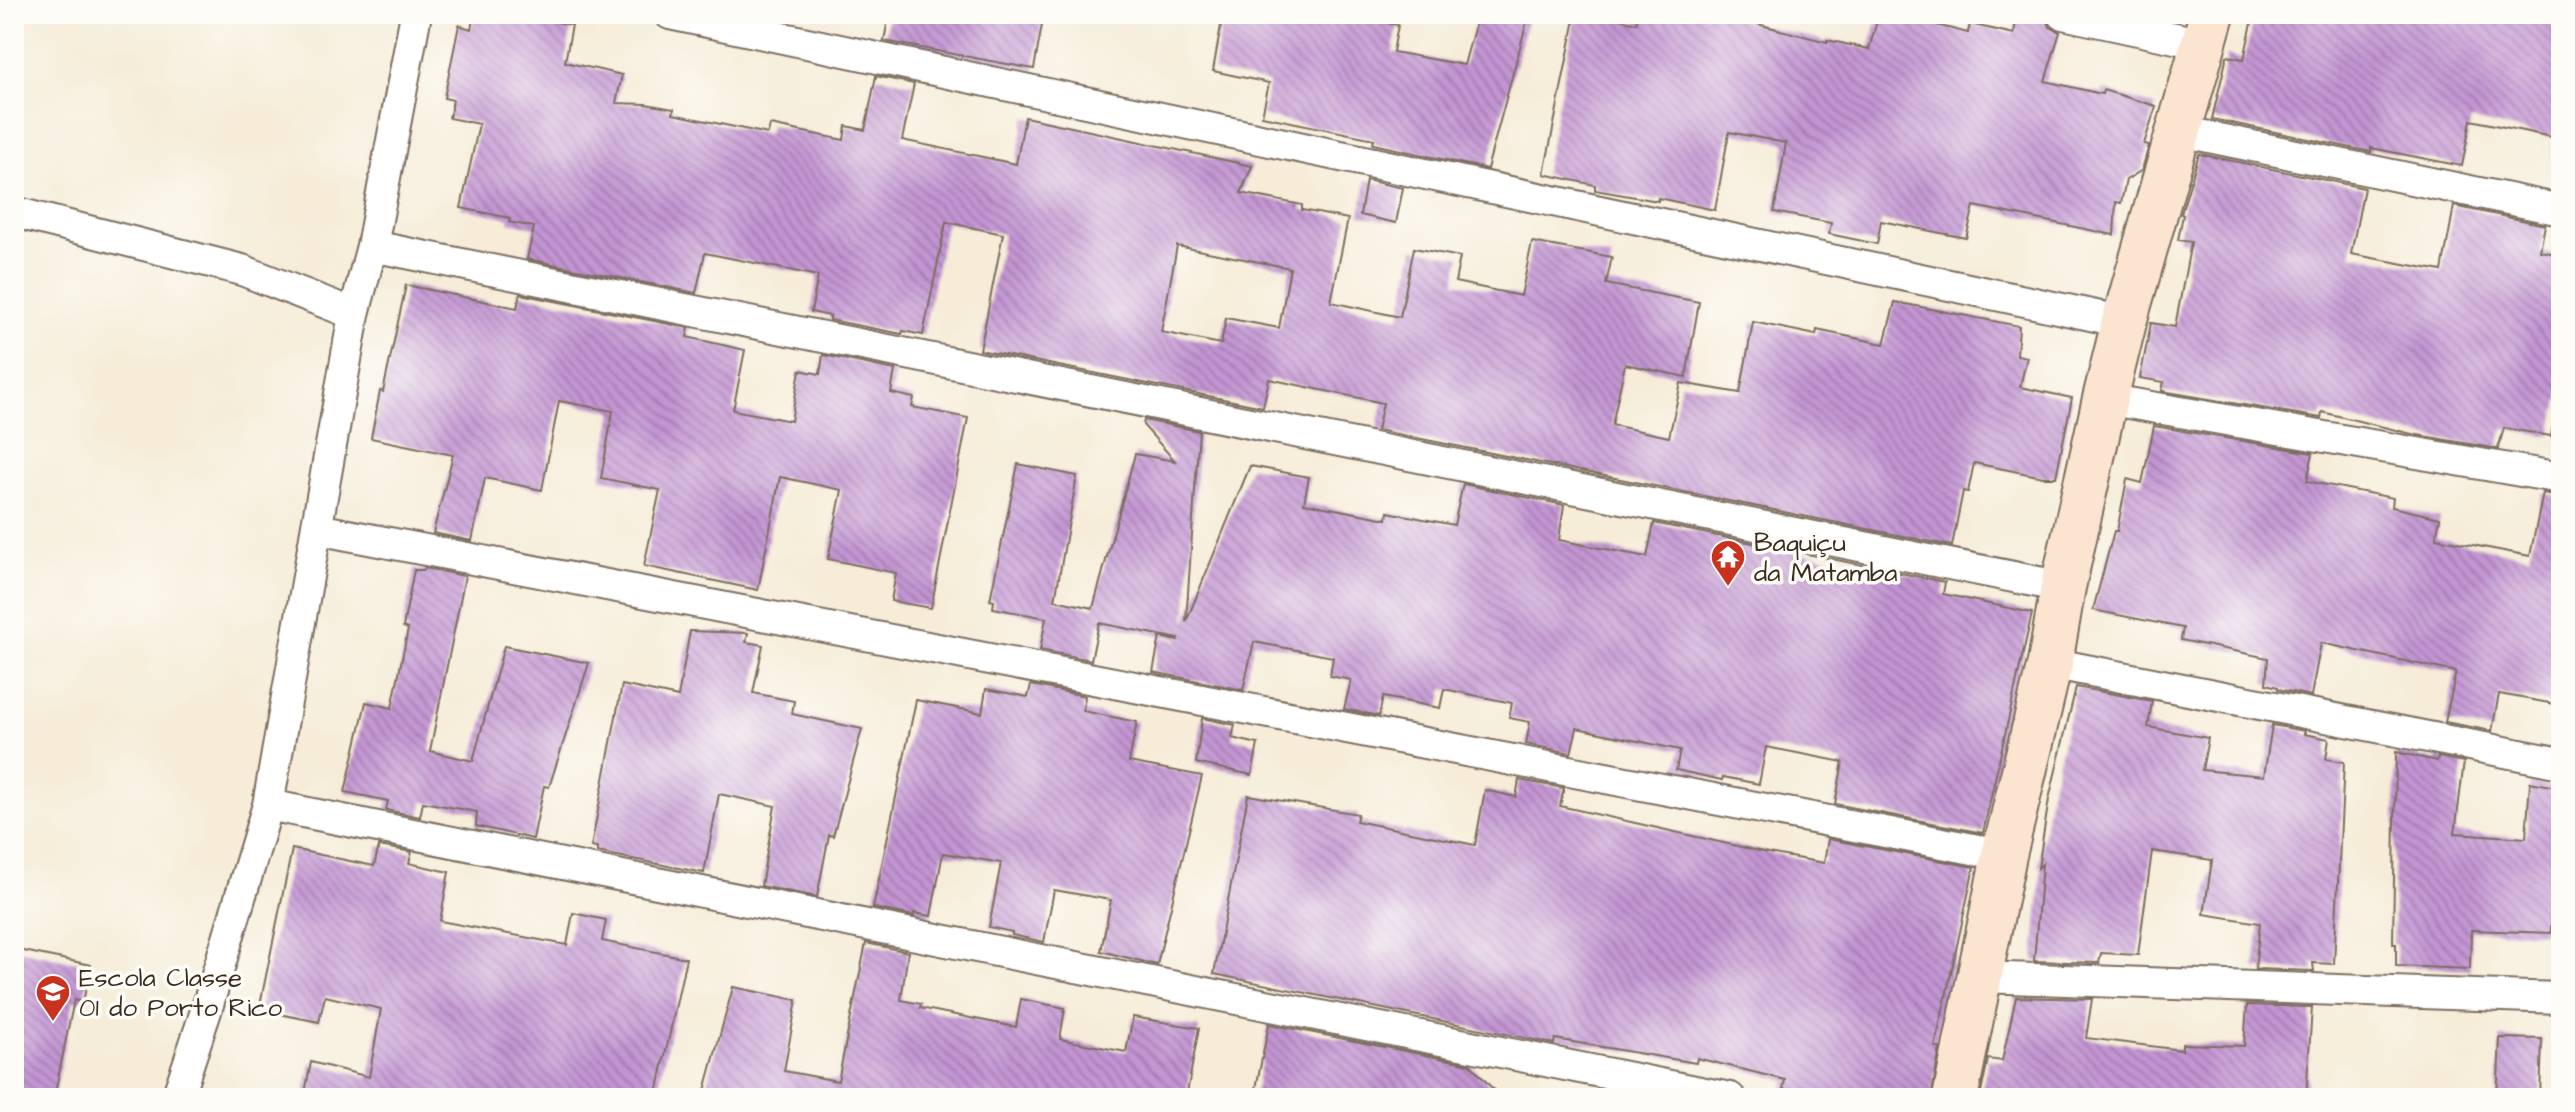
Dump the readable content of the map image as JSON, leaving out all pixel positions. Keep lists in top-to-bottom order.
{
  "places": {
    "temple": ["Baquiçu da Matamba"],
    "school or university": ["Escola Classe 01 do Porto Rico"]
  }
}
